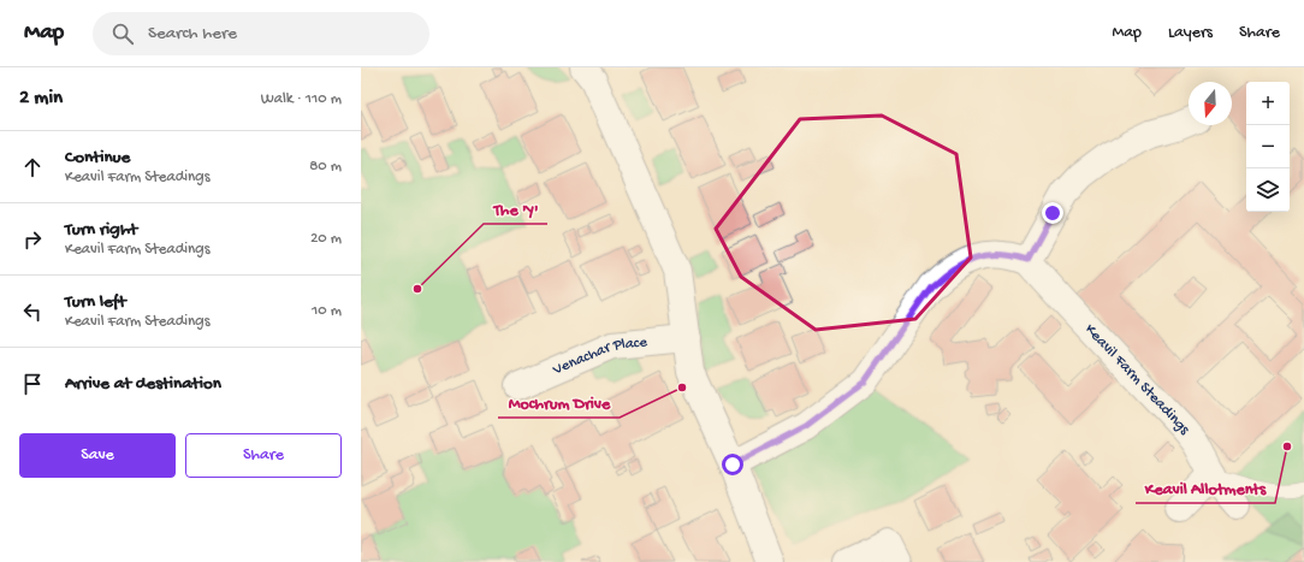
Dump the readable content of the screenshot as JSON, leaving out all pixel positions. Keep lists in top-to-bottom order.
{
  "streets": {
    "street": ["Venachar Place", "Keavil Farm Steadings"]
  },
  "places": ["The 'Y'", "Mochrum Drive", "Keavil Allotments"],
  "north": "bottom",
  "page": {
    "header": "Map",
    "search": "Search here",
    "nav": ["Map", "Layers", "Share"],
    "heading": ["2 min", "Walk · 110 m"],
    "map_buttons": ["+", "−"],
    "list": [
      ["Continue", "Keavil Farm Steadings", "80 m"],
      ["Turn right", "Keavil Farm Steadings", "20 m"],
      ["Turn left", "Keavil Farm Steadings", "10 m"],
      "Arrive at destination"
    ],
    "buttons": ["Save", "Share"]
  }
}
